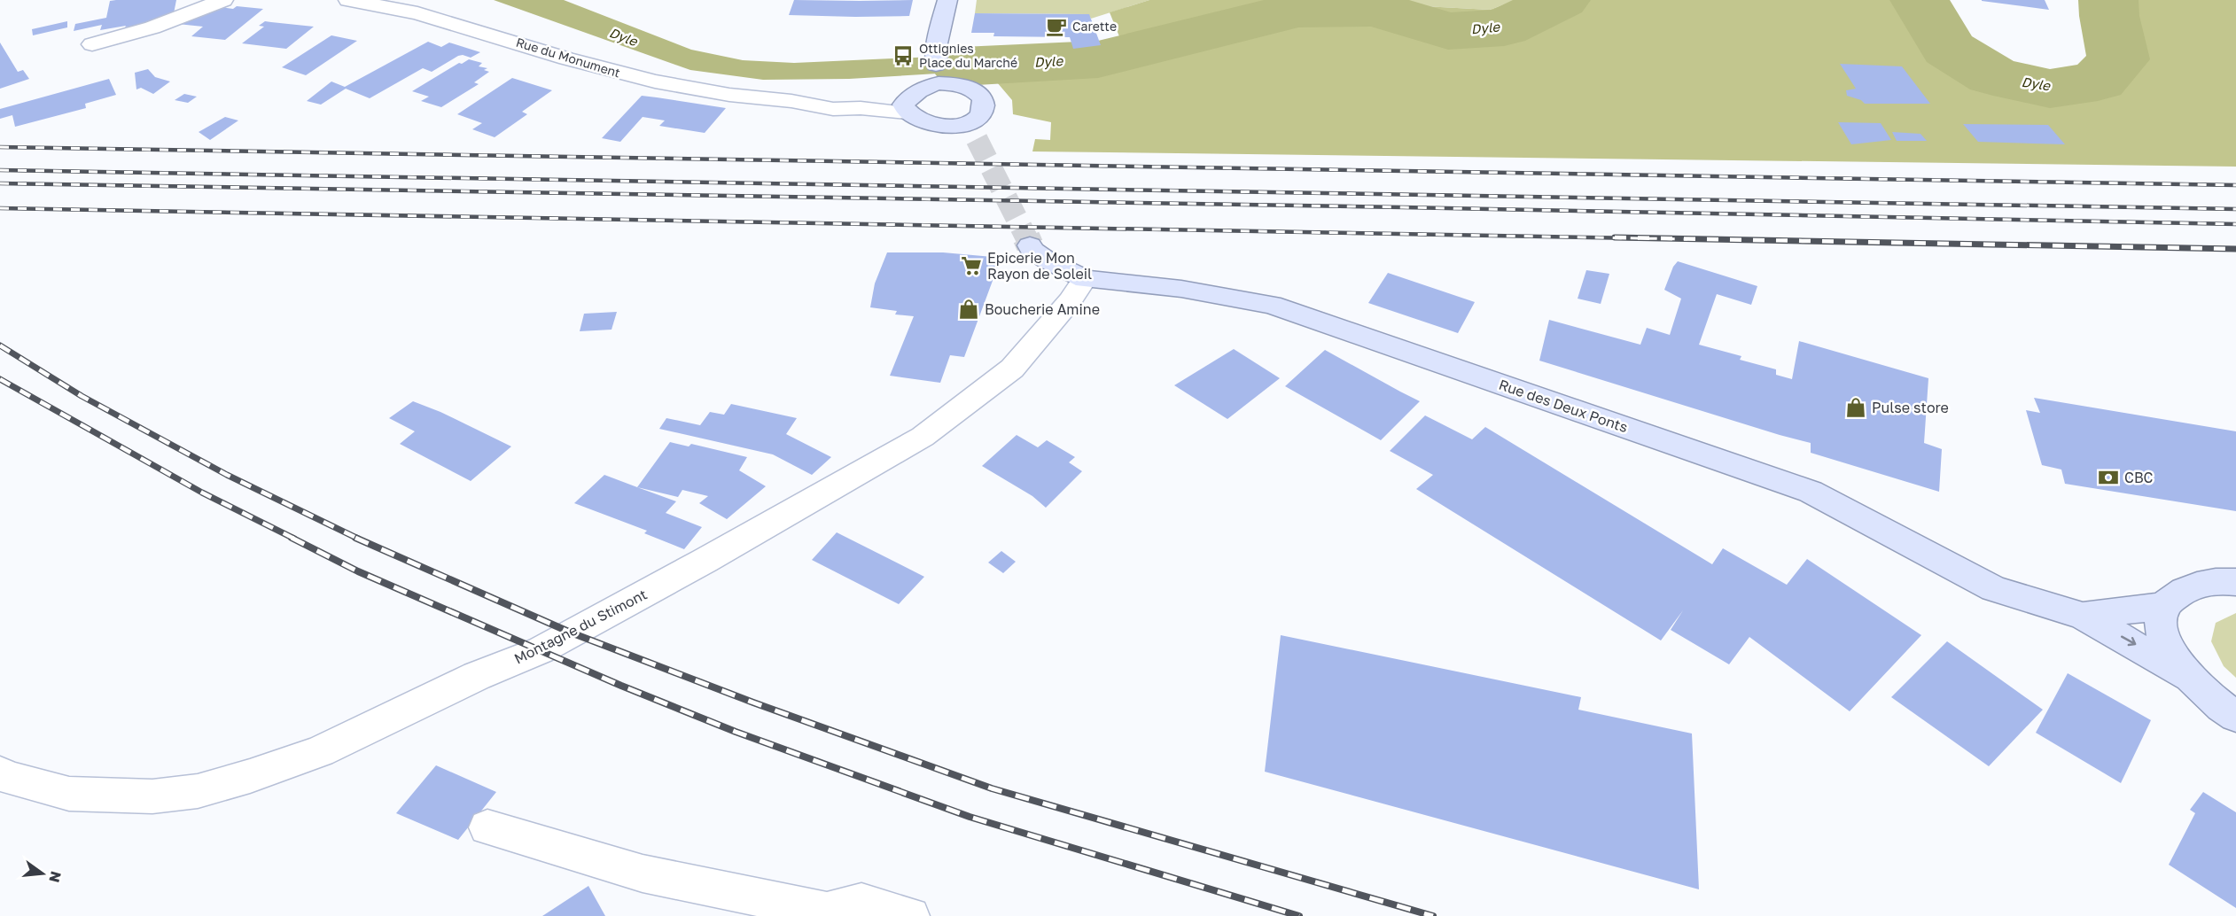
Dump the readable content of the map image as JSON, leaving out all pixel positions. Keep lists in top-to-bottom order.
{
  "streets": {
    "main road": ["Rue des Deux Ponts"],
    "street": ["Rue du Monument", "Montagne du Stimont"]
  },
  "crossings": [
    ["Rue des Deux Ponts", "Montagne du Stimont"]
  ],
  "water": ["Dyle"],
  "places": {
    "cafe": ["Carette"],
    "bus stop": ["Ottignies Place du Marché"],
    "supermarket": ["Epicerie Mon Rayon de Soleil"],
    "shop": ["Boucherie Amine", "Pulse store"],
    "bank": ["CBC"]
  },
  "north": "right"
}
